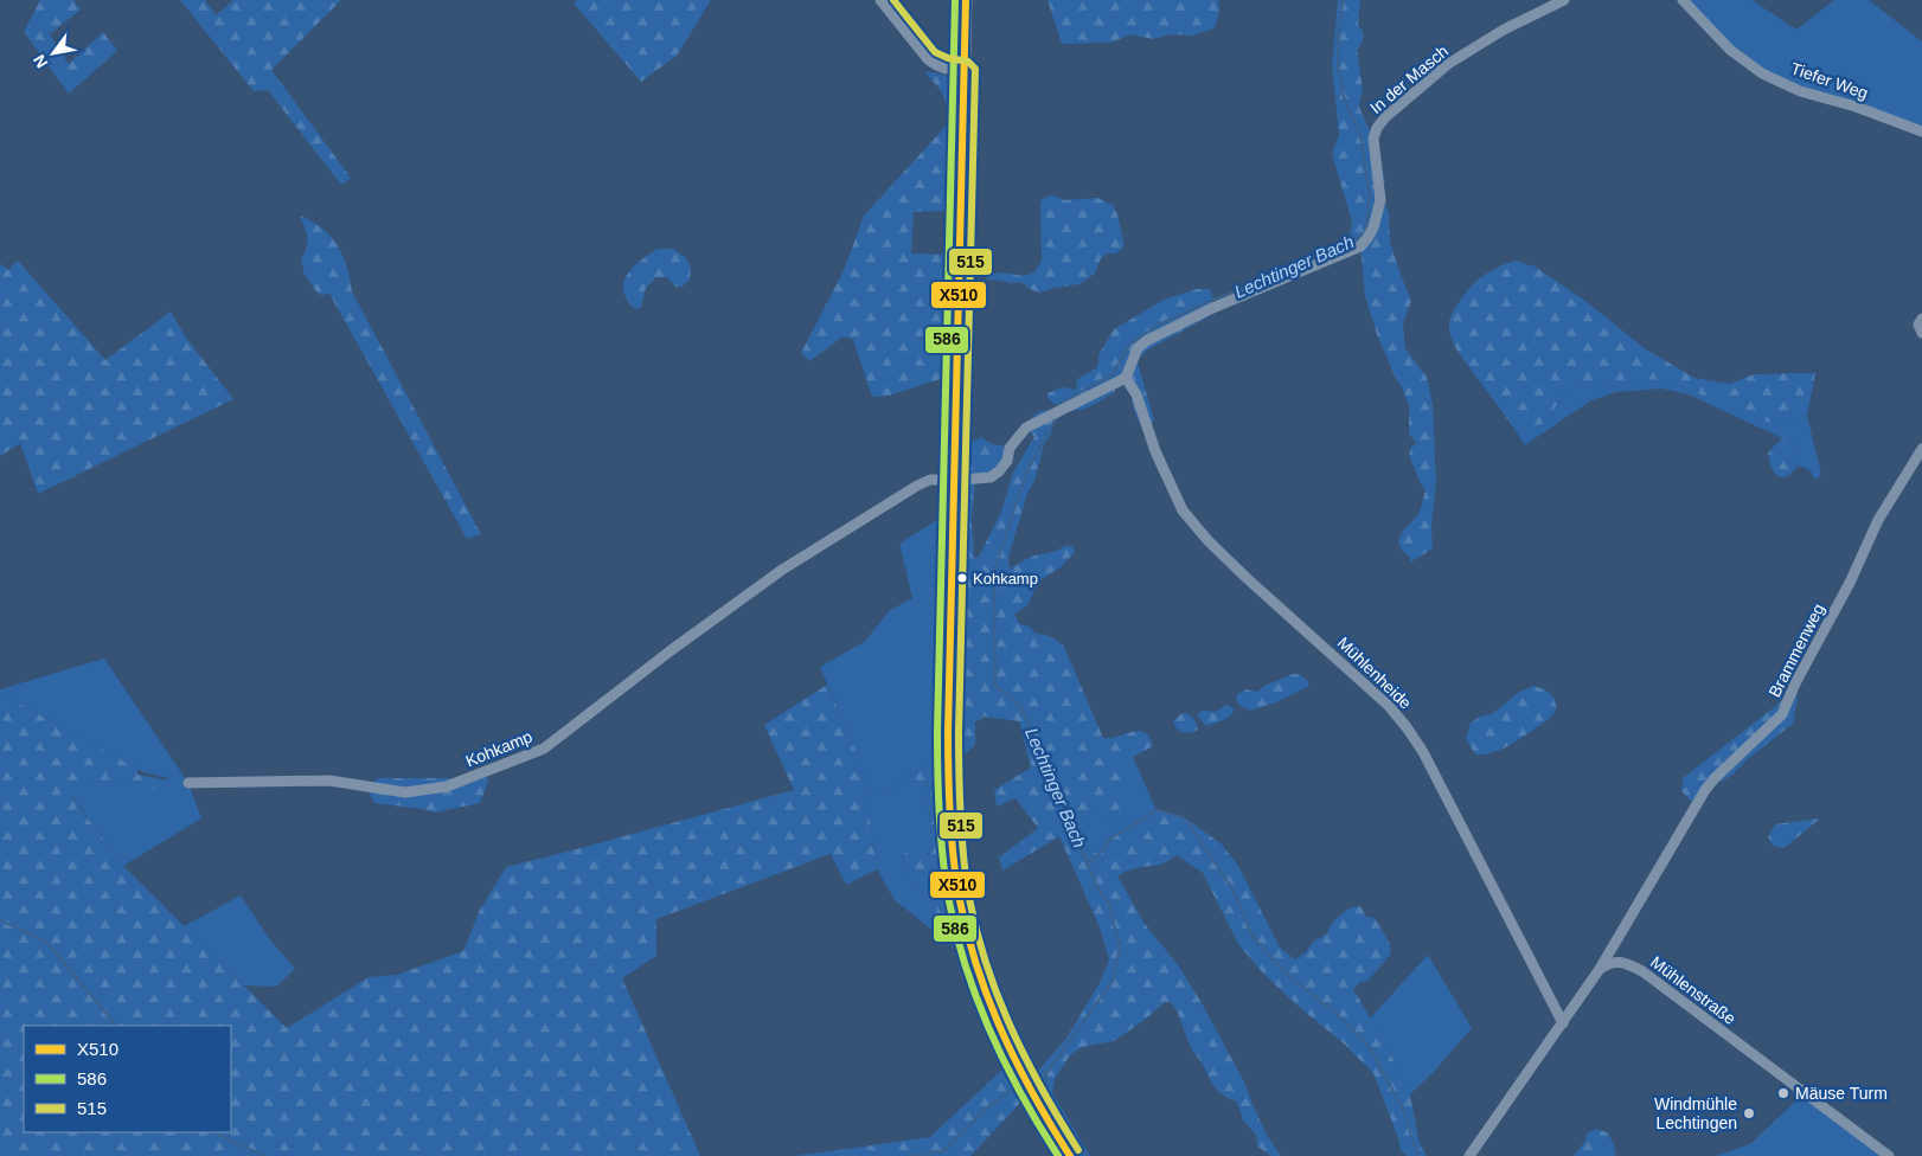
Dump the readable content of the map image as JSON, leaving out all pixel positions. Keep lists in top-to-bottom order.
{
  "streets": {
    "street": [
      "In der Masch",
      "Tiefer Weg",
      "Brammenweg",
      "Mühlenheide",
      "Kohkamp",
      "Mühlenstraße"
    ]
  },
  "crossings": [
    ["In der Masch", "Mühlenheide"],
    ["Brammenweg", "Mühlenstraße"]
  ],
  "water": ["Lechtinger Bach"],
  "places": ["Kohkamp", "Mäuse Turm", "Windmühle Lechtingen"],
  "lines": ["transit line X510", "transit line 586", "transit line 515"],
  "legend": ["X510", "586", "515"],
  "north": "bottom left"
}
